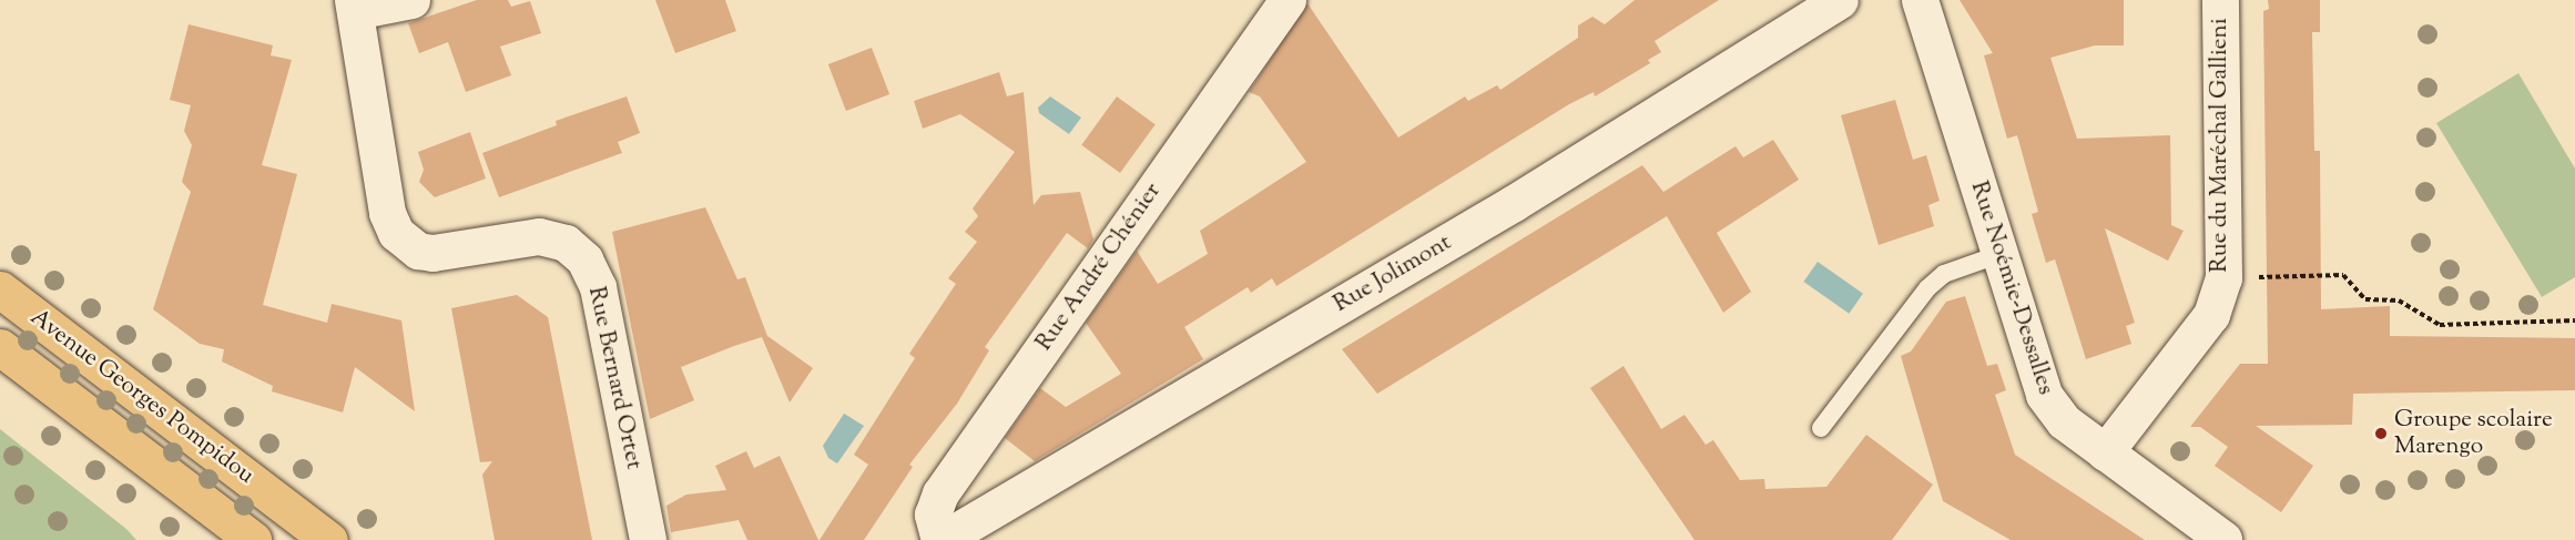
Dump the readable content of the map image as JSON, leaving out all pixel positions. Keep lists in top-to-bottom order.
{
  "streets": {
    "main road": ["Avenue Georges Pompidou"],
    "street": [
      "Rue du Maréchal Gallieni",
      "Rue André Chénier",
      "Rue Jolimont",
      "Rue Noémie-Dessalles",
      "Rue Bernard Ortet"
    ]
  },
  "crossings": [
    ["Rue du Maréchal Gallieni", "Rue Noémie-Dessalles"],
    ["Rue André Chénier", "Rue Jolimont"]
  ],
  "places": ["Groupe scolaire Marengo"]
}
